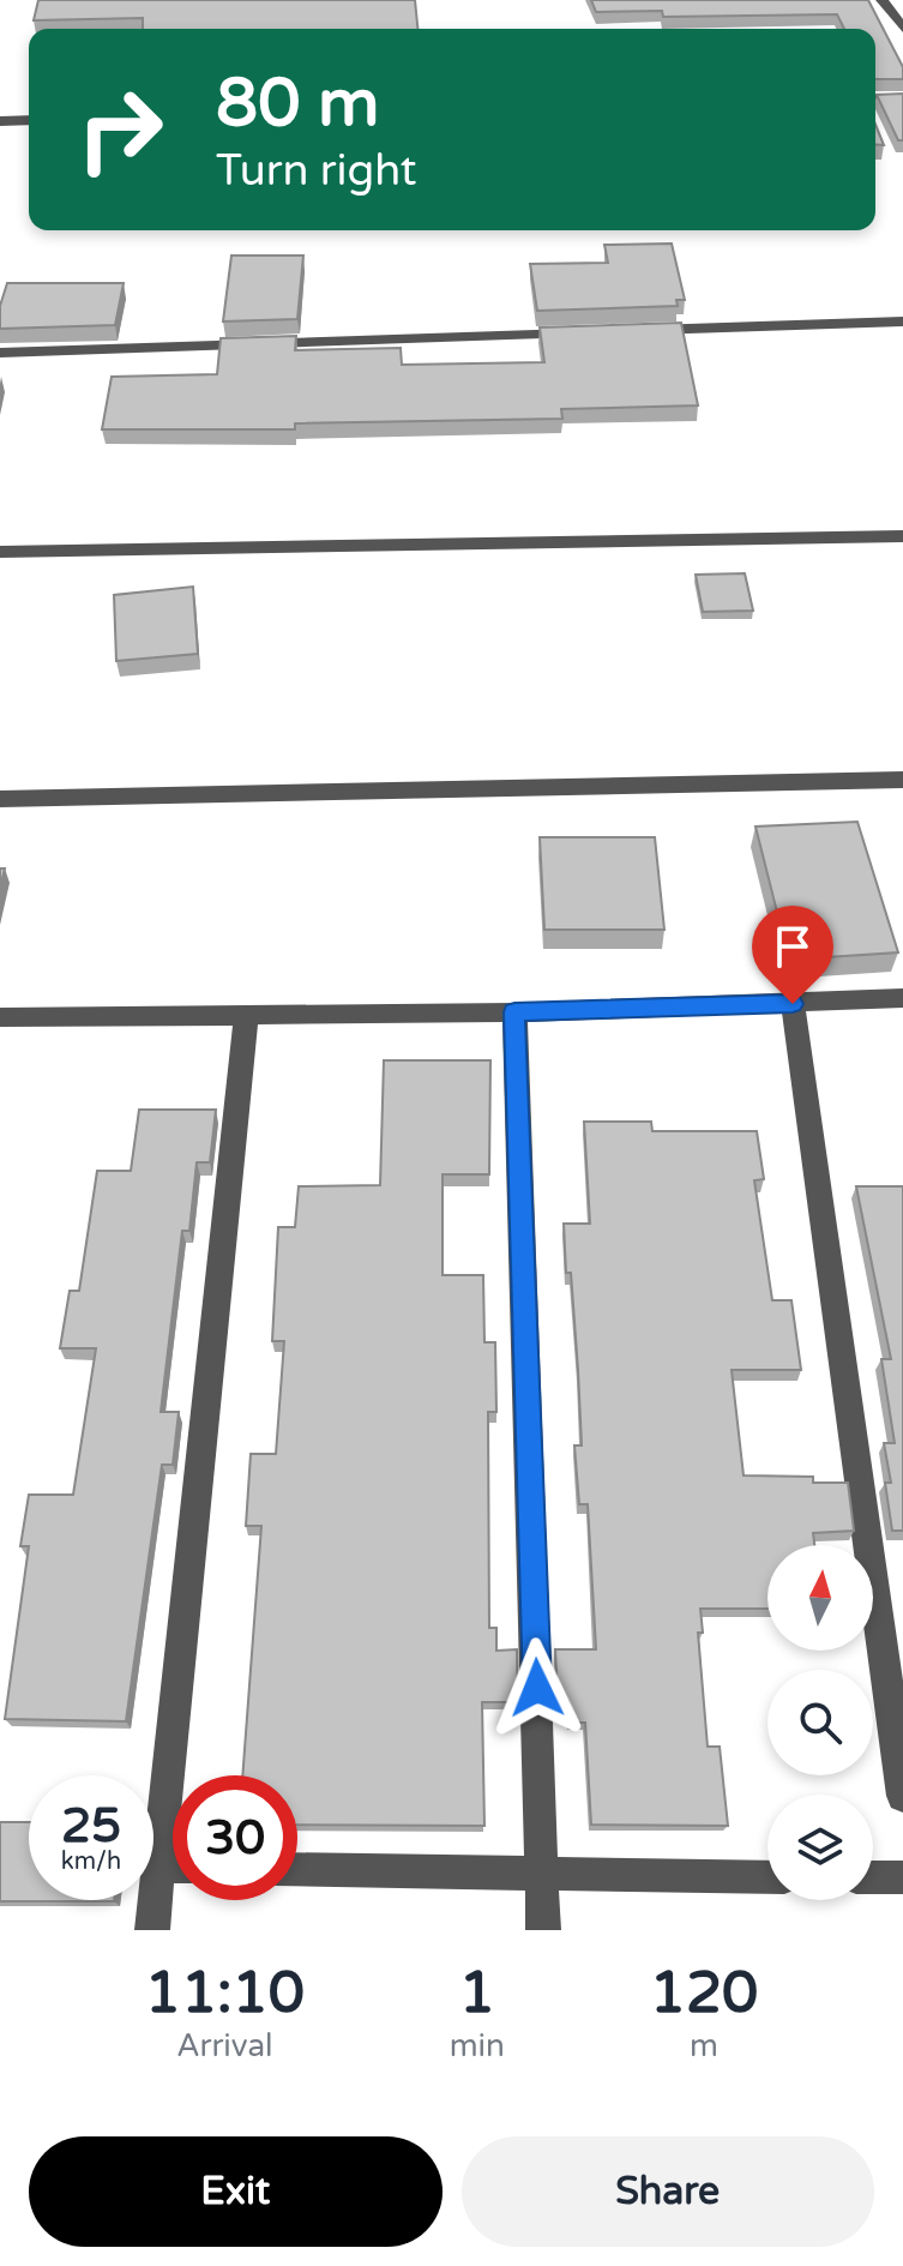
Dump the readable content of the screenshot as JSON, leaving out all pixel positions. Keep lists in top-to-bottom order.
{
  "north": "top",
  "page": {
    "turn": ["80 m", "Turn right"],
    "speed": "25 km/h",
    "limit": "30",
    "eta": [
      "11:10",
      "Arrival",
      "1",
      "min",
      "120",
      "m"
    ],
    "buttons": ["Exit", "Share"]
  }
}
